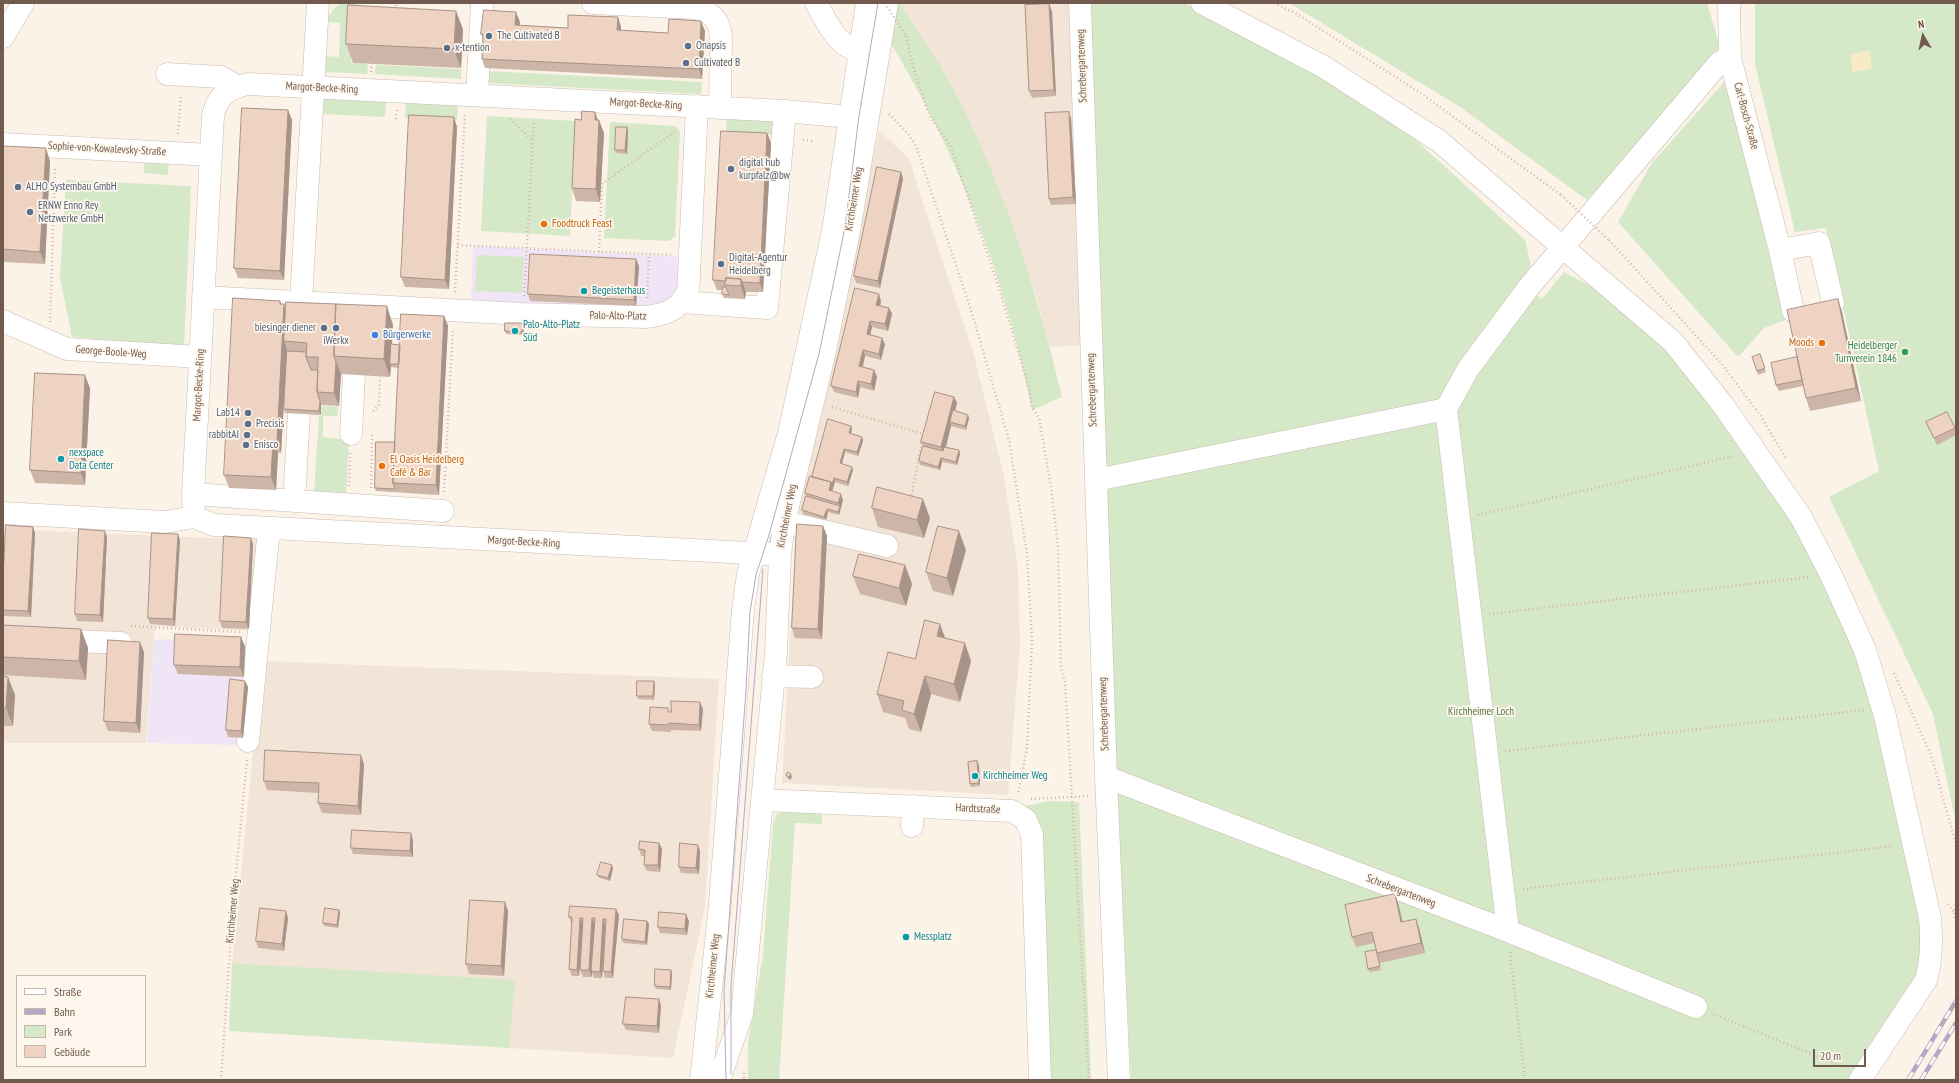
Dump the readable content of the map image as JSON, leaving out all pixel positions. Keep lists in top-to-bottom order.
{
  "streets": {
    "street": [
      "Schrebergartenweg",
      "Margot-Becke-Ring",
      "Carl-Bosch-Straße",
      "Sophie-von-Kowalevsky-Straße",
      "Kirchheimer Weg",
      "Palo-Alto-Platz",
      "George-Boole-Weg",
      "Hardtstraße"
    ]
  },
  "crossings": [
    ["Margot-Becke-Ring", "Sophie-von-Kowalevsky-Straße"],
    ["Margot-Becke-Ring", "Kirchheimer Weg"],
    ["Margot-Becke-Ring", "Palo-Alto-Platz"],
    ["Margot-Becke-Ring", "George-Boole-Weg"],
    ["Kirchheimer Weg", "Hardtstraße"]
  ],
  "parks": ["Kirchheimer Loch"],
  "places": [
    "The Cultivated B",
    "Onapsis",
    "x-tention",
    "Cultivated B",
    "digital hub kurpfalz@bw",
    "ALHO Systembau GmbH",
    "ERNW Enno Rey Netzwerke GmbH",
    "Foodtruck Feast",
    "Digital-Agentur Heidelberg",
    "Begeisterhaus",
    "biesinger diener",
    "iWerkx",
    "Palo-Alto-Platz Süd",
    "Bürgerwerke",
    "Moods",
    "Heidelberger Turnverein 1846",
    "Lab14",
    "Precisis",
    "rabbitAI",
    "Enisco",
    "nexspace Data Center",
    "El Oasis Heidelberg Café & Bar",
    "Kirchheimer Weg",
    "Messplatz"
  ],
  "legend": [
    "Straße",
    "Bahn",
    "Park",
    "Gebäude"
  ],
  "scale_bar": "20 m",
  "north": "top"
}
